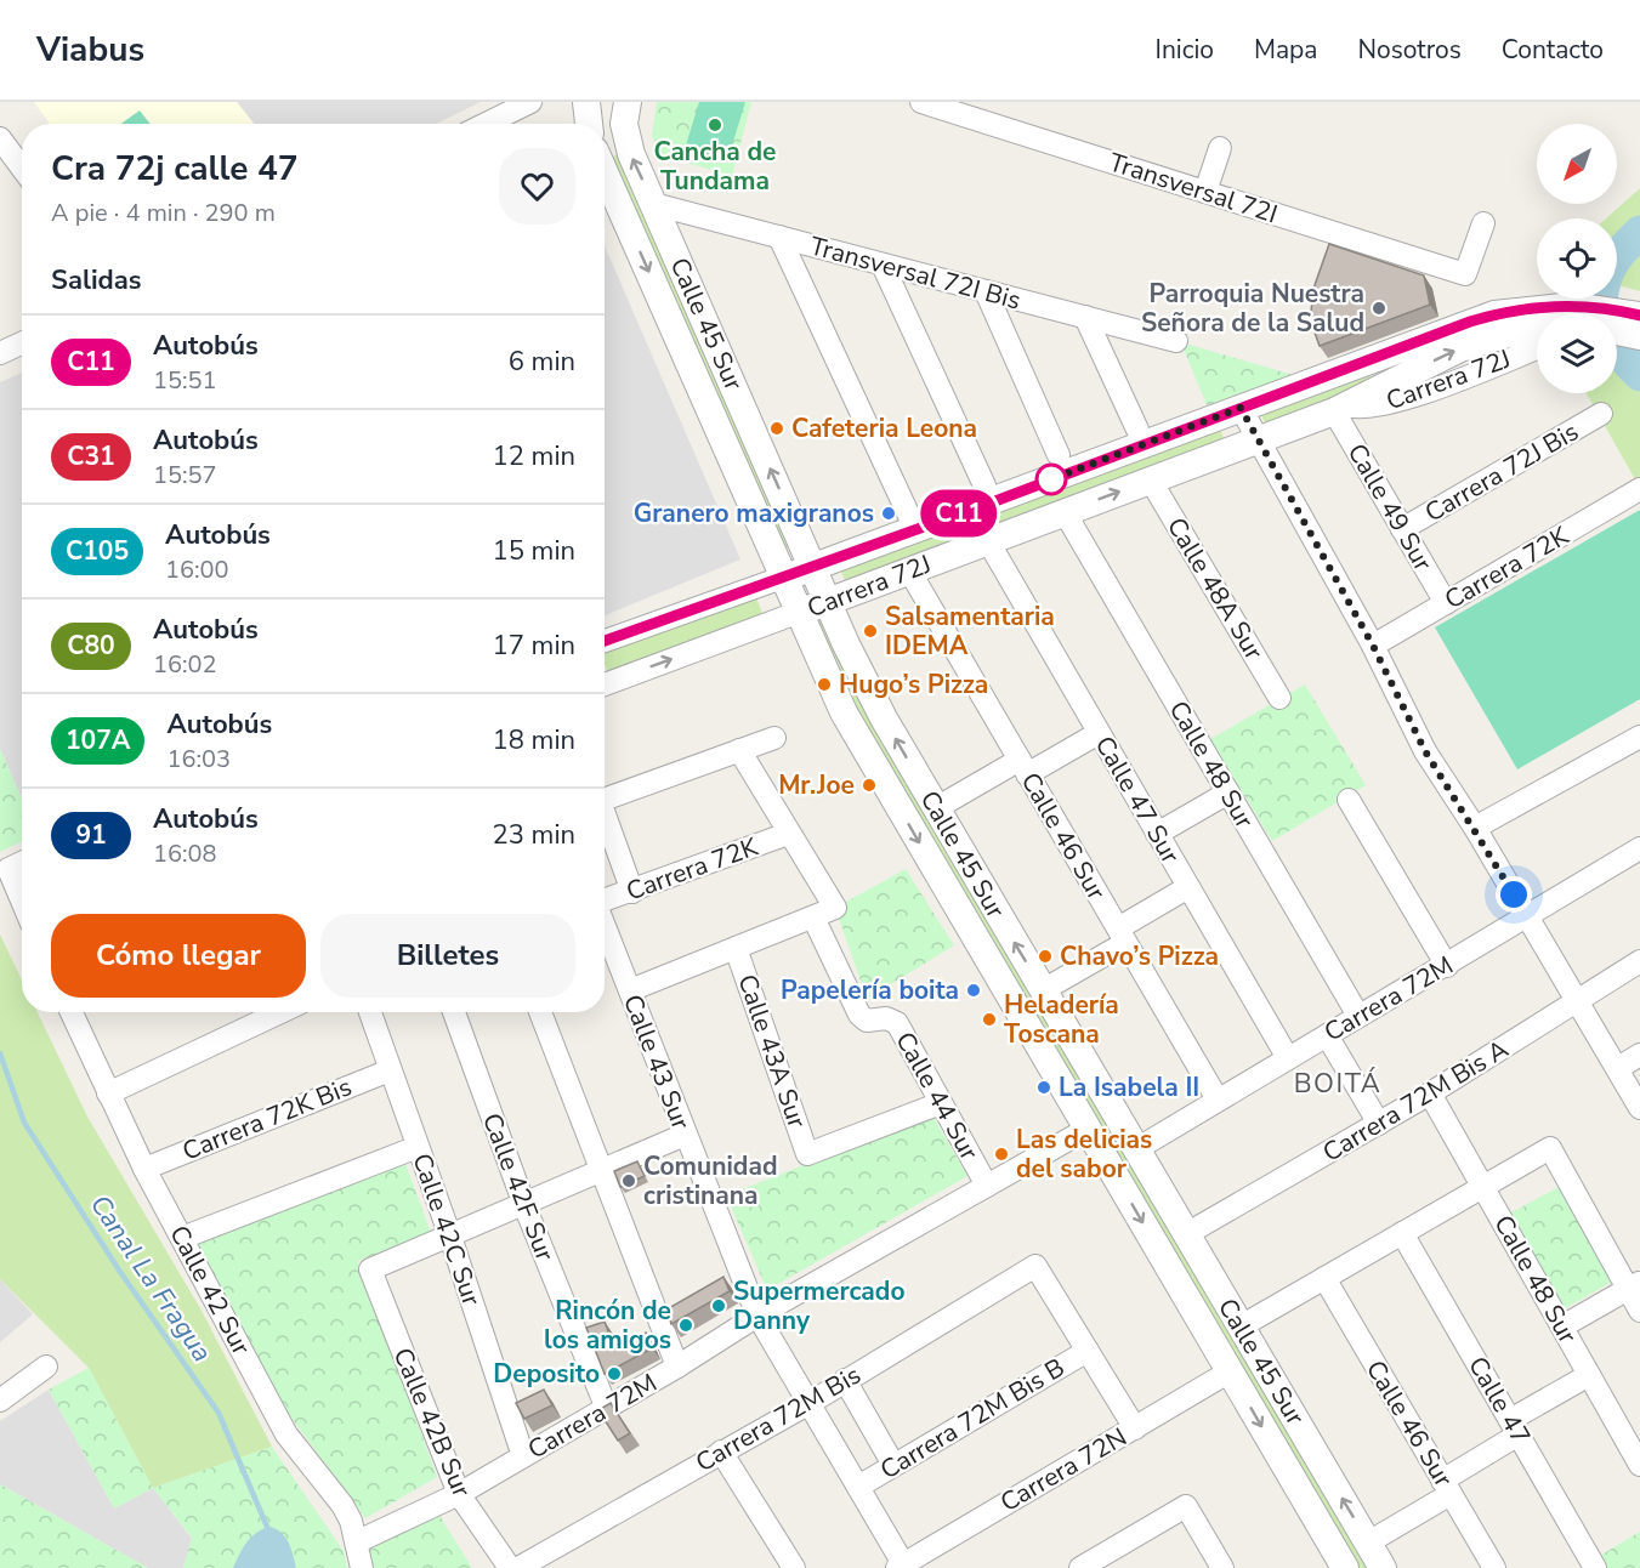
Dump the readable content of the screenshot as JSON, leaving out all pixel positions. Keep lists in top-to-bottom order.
{
  "streets": {
    "street": [
      "Transversal 72I",
      "Transversal 72I Bis",
      "Calle 45 Sur",
      "Carrera 72J",
      "Carrera 72J Bis",
      "Calle 49 Sur",
      "Carrera 72K",
      "Calle 48A Sur",
      "Calle 48 Sur",
      "Calle 47 Sur",
      "Calle 46 Sur",
      "Carrera 72M",
      "Calle 43A Sur",
      "Calle 43 Sur",
      "Calle 44 Sur",
      "Carrera 72M Bis A",
      "Carrera 72K Bis",
      "Calle 42F Sur",
      "Calle 42C Sur",
      "Calle 42 Sur",
      "Calle 47",
      "Carrera 72M Bis",
      "Carrera 72M Bis B",
      "Calle 42B Sur",
      "Carrera 72N"
    ]
  },
  "crossings": [
    ["Transversal 72I Bis", "Calle 45 Sur"],
    ["Calle 45 Sur", "Carrera 72J"],
    ["Calle 45 Sur", "Carrera 72M"],
    ["Calle 45 Sur", "Carrera 72M Bis A"],
    ["Calle 45 Sur", "Carrera 72N"],
    ["Carrera 72J", "Calle 49 Sur"],
    ["Carrera 72J", "Calle 48A Sur"],
    ["Carrera 72J", "Calle 48 Sur"],
    ["Carrera 72J", "Calle 47 Sur"],
    ["Carrera 72J", "Calle 46 Sur"],
    ["Carrera 72J Bis", "Calle 49 Sur"],
    ["Calle 49 Sur", "Carrera 72K"],
    ["Calle 48 Sur", "Carrera 72M"],
    ["Calle 48 Sur", "Carrera 72M Bis A"],
    ["Calle 47 Sur", "Carrera 72M"],
    ["Calle 46 Sur", "Carrera 72M"],
    ["Carrera 72M", "Calle 43 Sur"],
    ["Carrera 72M", "Calle 44 Sur"],
    ["Carrera 72M", "Calle 42F Sur"],
    ["Carrera 72M", "Calle 42C Sur"],
    ["Carrera 72M", "Calle 42 Sur"],
    ["Carrera 72M", "Calle 42B Sur"],
    ["Calle 43A Sur", "Calle 44 Sur"],
    ["Calle 43 Sur", "Carrera 72M Bis"],
    ["Calle 43 Sur", "Carrera 72M Bis B"],
    ["Calle 43 Sur", "Carrera 72N"],
    ["Carrera 72K Bis", "Calle 42C Sur"],
    ["Carrera 72K Bis", "Calle 42 Sur"],
    ["Calle 42C Sur", "Calle 42B Sur"],
    ["Carrera 72M Bis", "Carrera 72M Bis B"]
  ],
  "districts": ["BOITÁ"],
  "water": ["Canal La Fragua"],
  "places": [
    "Cancha de Tundama",
    "Parroquia Nuestra Señora de la Salud",
    "Cafeteria Leona",
    "Granero maxigranos",
    "Salsamentaria IDEMA",
    "Hugo’s Pizza",
    "Mr.Joe",
    "Chavo’s Pizza",
    "Papelería boita",
    "Heladería Toscana",
    "La Isabela II",
    "Las delicias del sabor",
    "Comunidad cristinana",
    "Supermercado Danny",
    "Rincón de los amigos",
    "Deposito"
  ],
  "lines": ["bus line C11"],
  "north": "bottom left",
  "page": {
    "header": "Viabus",
    "nav": [
      "Inicio",
      "Mapa",
      "Nosotros",
      "Contacto"
    ],
    "on_map": "C11",
    "heading": [
      ["Cra 72j calle 47", "A pie · 4 min · 290 m"],
      "Salidas"
    ],
    "list": [
      {
        "mark": "C11",
        "name": "Autobús",
        "note": "15:51",
        "value": "6 min"
      },
      {
        "mark": "C31",
        "name": "Autobús",
        "note": "15:57",
        "value": "12 min"
      },
      {
        "mark": "C105",
        "name": "Autobús",
        "note": "16:00",
        "value": "15 min"
      },
      {
        "mark": "C80",
        "name": "Autobús",
        "note": "16:02",
        "value": "17 min"
      },
      {
        "mark": "107A",
        "name": "Autobús",
        "note": "16:03",
        "value": "18 min"
      },
      {
        "mark": "91",
        "name": "Autobús",
        "note": "16:08",
        "value": "23 min"
      }
    ],
    "buttons": ["Cómo llegar", "Billetes"]
  }
}
